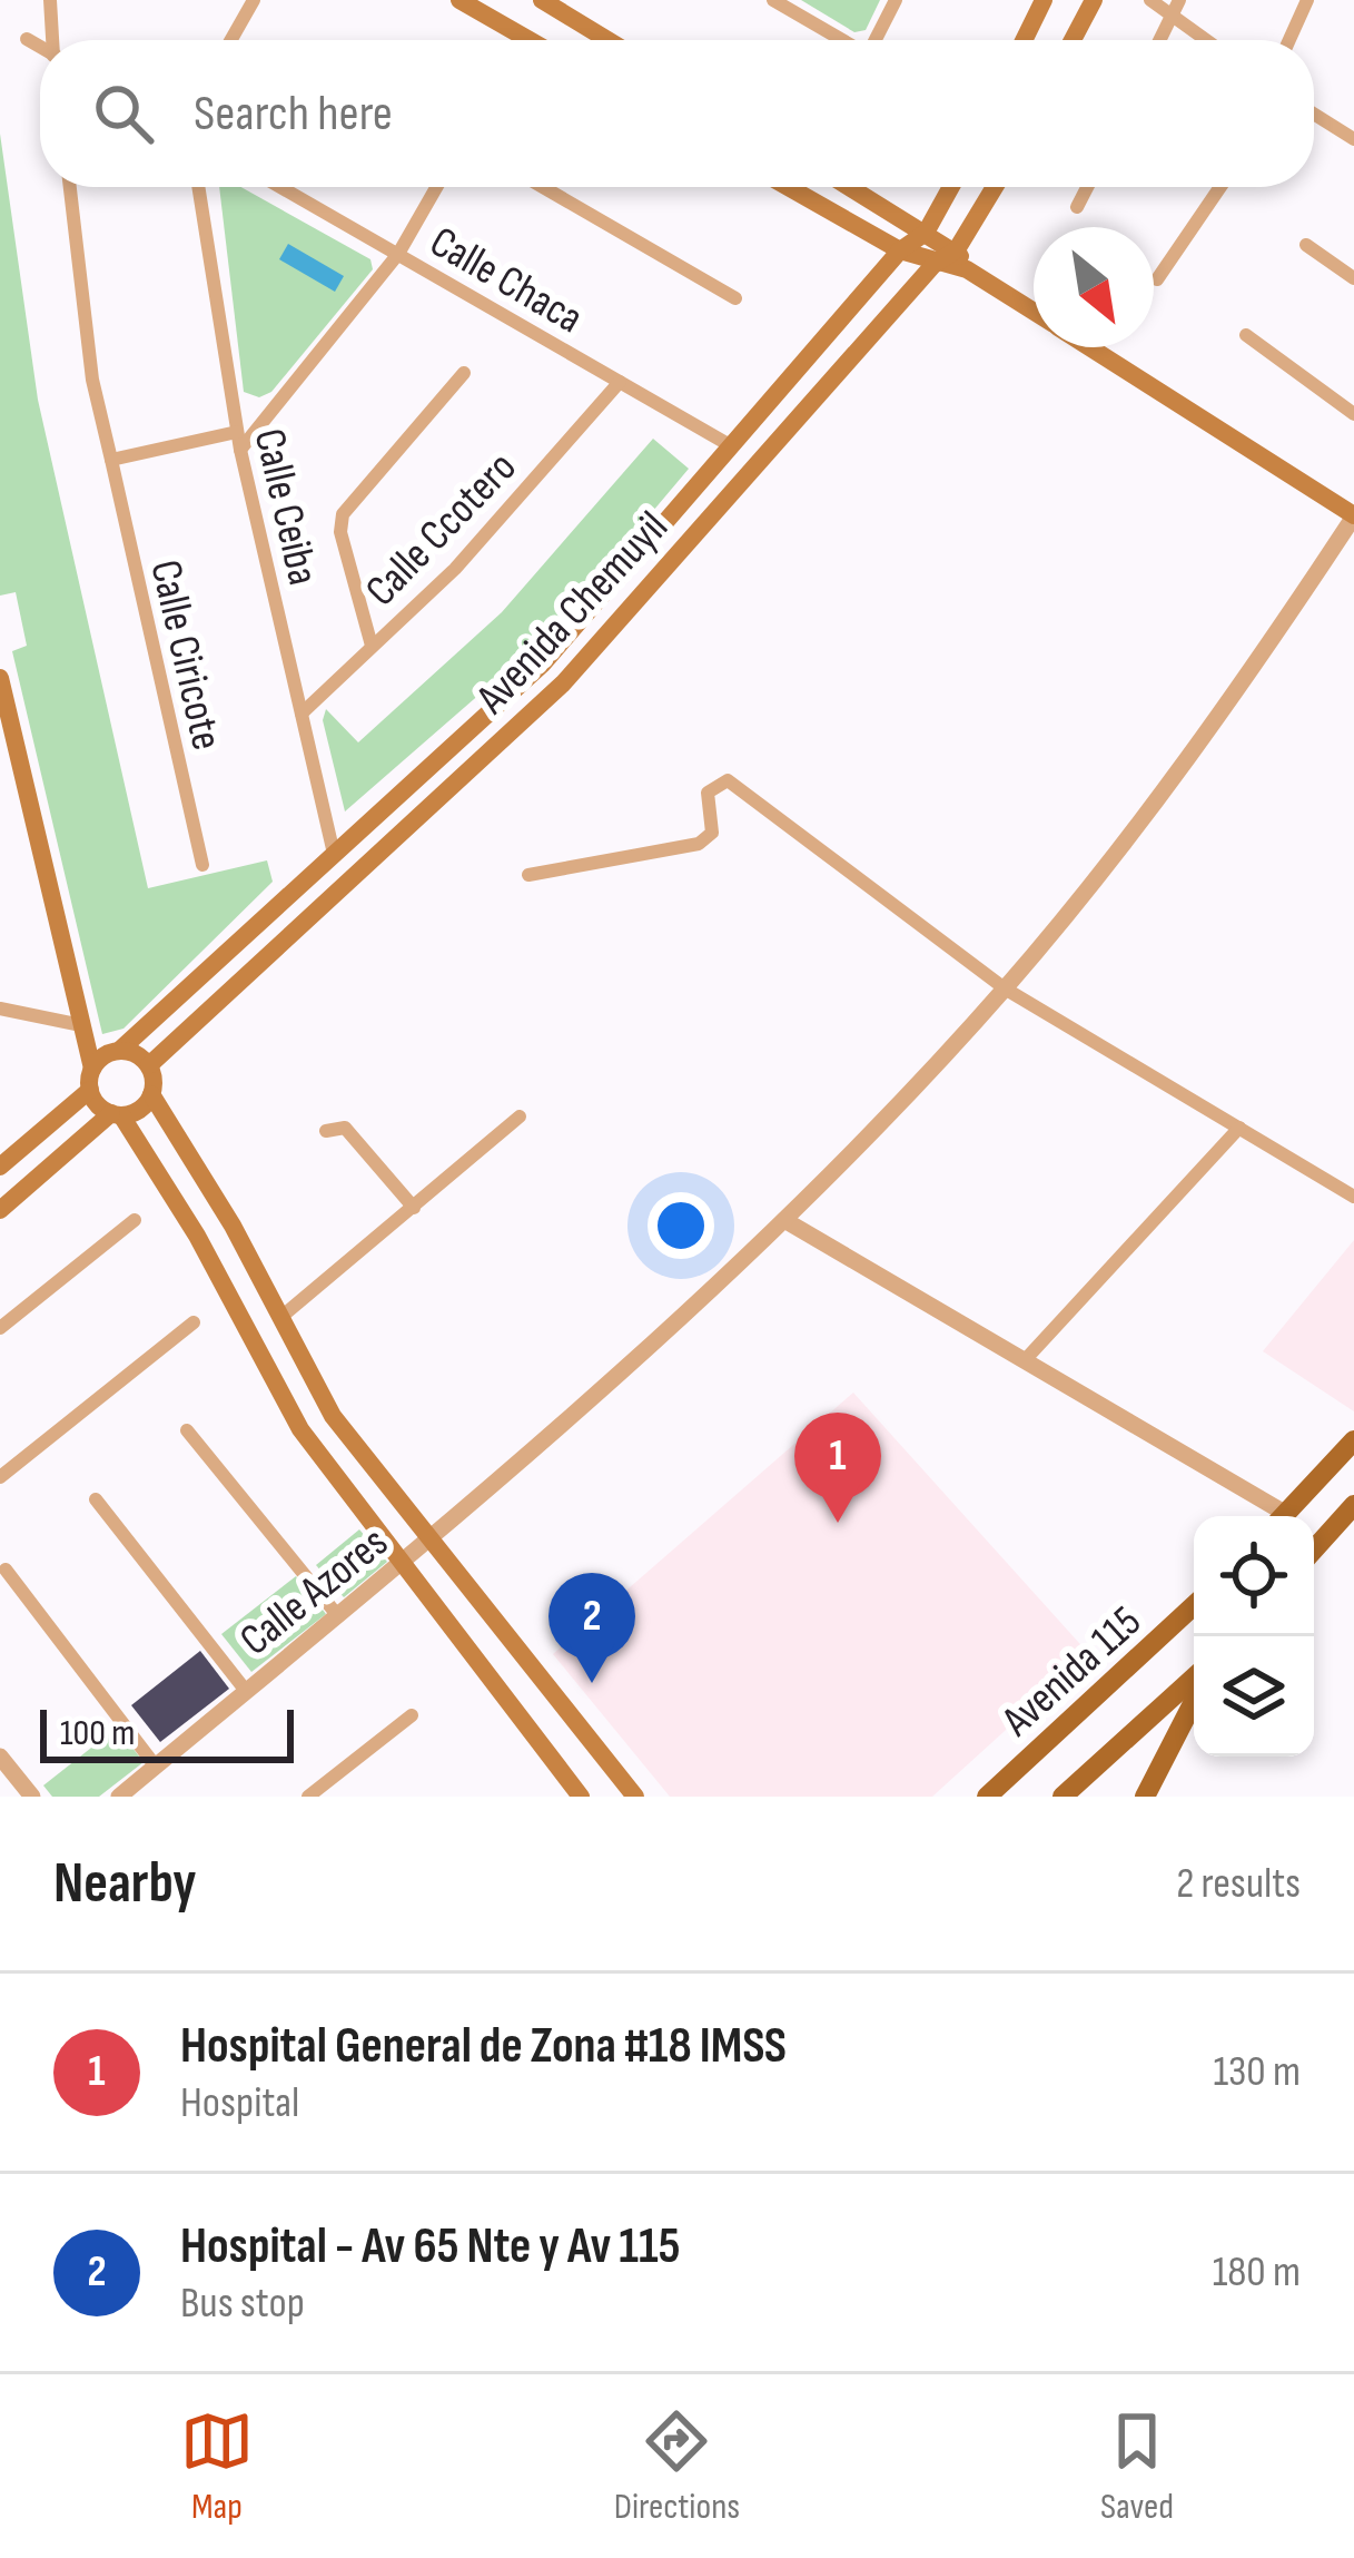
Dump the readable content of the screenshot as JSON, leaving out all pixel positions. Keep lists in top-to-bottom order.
{
  "streets": {
    "main road": ["Avenida Chemuyil", "Avenida 115"],
    "street": [
      "Calle Chaca",
      "Calle Ceiba",
      "Calle Ccotero",
      "Calle Ciricote",
      "Calle Azores"
    ]
  },
  "crossings": [
    ["Calle Chaca", "Calle Ccotero"],
    ["Calle Chaca", "Avenida Chemuyil"],
    ["Calle Ceiba", "Calle Ccotero"],
    ["Calle Ceiba", "Avenida Chemuyil"]
  ],
  "scale_bar": "100 m",
  "north": "bottom right",
  "page": {
    "search": "Search here",
    "pins": ["1", "2"],
    "scale": "100 m",
    "heading": ["Nearby", "2 results"],
    "list": [
      {
        "mark": "1",
        "name": "Hospital General de Zona #18 IMSS",
        "note": "Hospital",
        "value": "130 m"
      },
      {
        "mark": "2",
        "name": "Hospital - Av 65 Nte y Av 115",
        "note": "Bus stop",
        "value": "180 m"
      }
    ],
    "nav": ["Map", "Directions", "Saved"]
  }
}
